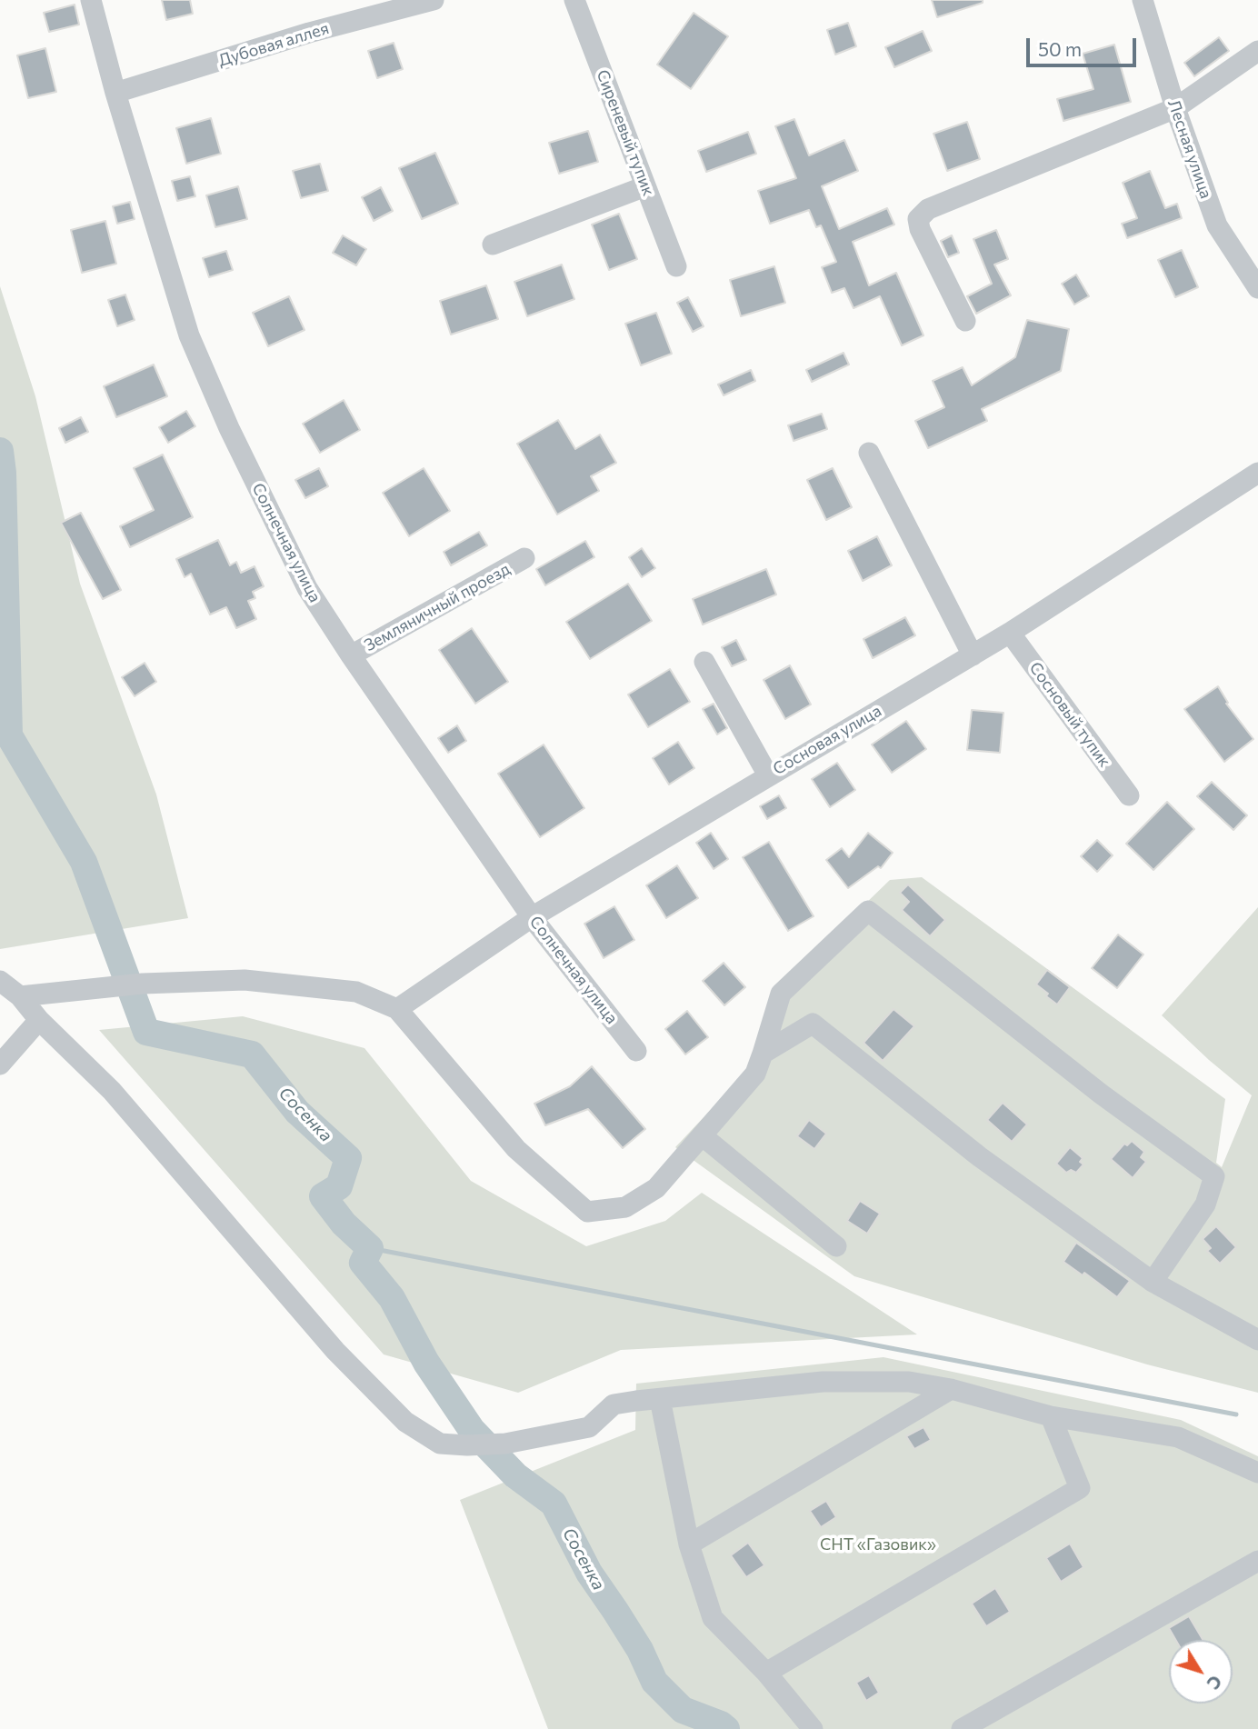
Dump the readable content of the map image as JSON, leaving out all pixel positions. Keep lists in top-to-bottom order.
{
  "streets": {
    "lane": [
      "Дубовая аллея",
      "Сиреневый тупик",
      "Лесная улица",
      "Солнечная улица",
      "Земляничный проезд",
      "Сосновый тупик",
      "Сосновая улица"
    ]
  },
  "crossings": [
    ["Дубовая аллея", "Солнечная улица"],
    ["Солнечная улица", "Земляничный проезд"],
    ["Солнечная улица", "Сосновая улица"],
    ["Сосновый тупик", "Сосновая улица"]
  ],
  "water": ["Сосенка"],
  "parks": ["СНТ «Газовик»"],
  "scale_bar": "50 m",
  "north": "bottom right"
}
